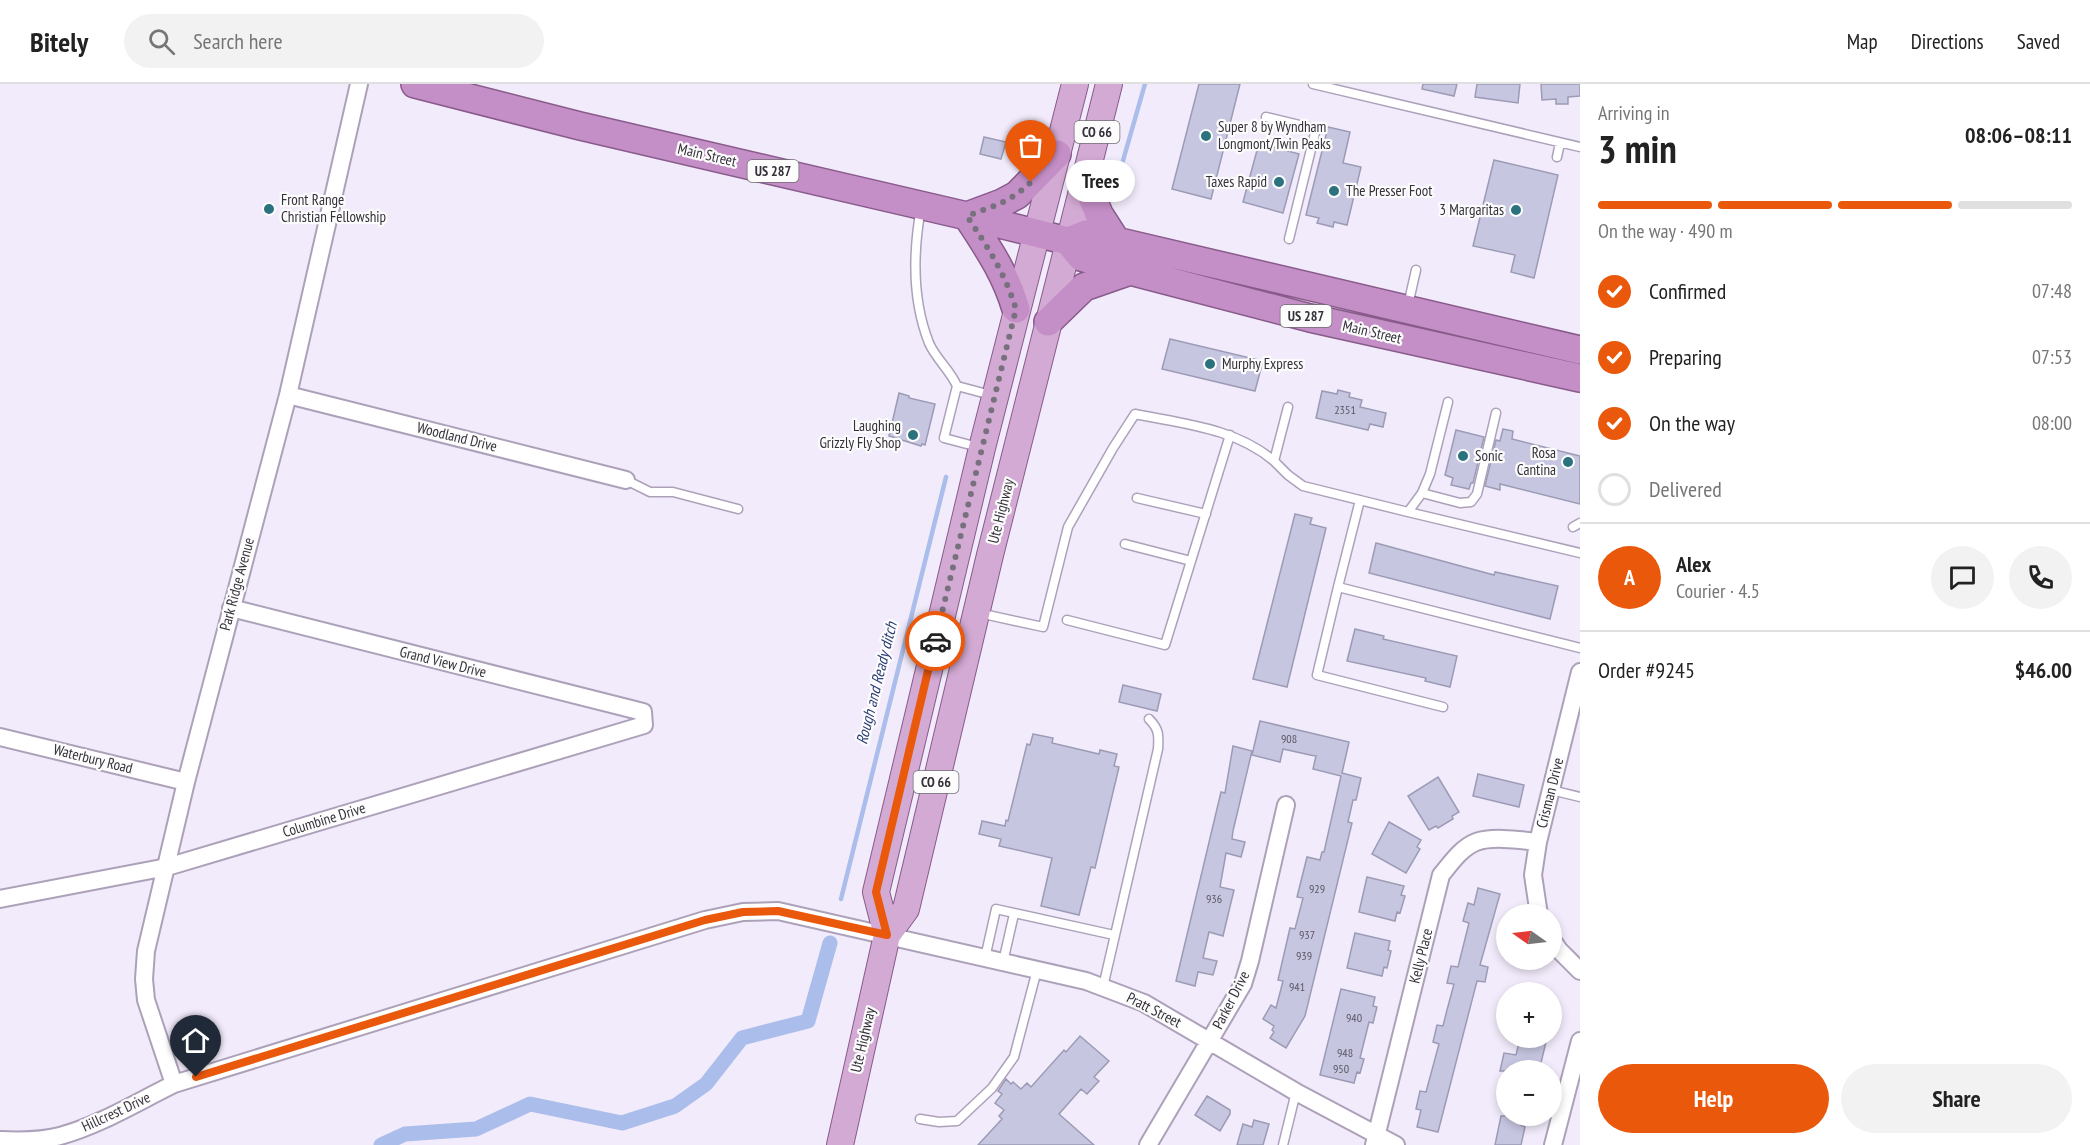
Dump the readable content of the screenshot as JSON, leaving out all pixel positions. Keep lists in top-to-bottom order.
{
  "streets": {
    "highway": ["Main Street", "US 287"],
    "main road": ["CO 66", "Ute Highway"],
    "street": [
      "Woodland Drive",
      "Park Ridge Avenue",
      "Grand View Drive",
      "Waterbury Road",
      "Crisman Drive",
      "Columbine Drive",
      "Kelly Place",
      "Parker Drive",
      "Pratt Street",
      "Hillcrest Drive"
    ]
  },
  "crossings": [
    ["Main Street", "Ute Highway"],
    ["Woodland Drive", "Park Ridge Avenue"],
    ["Ute Highway", "Pratt Street"],
    ["Ute Highway", "Hillcrest Drive"],
    ["Park Ridge Avenue", "Grand View Drive"],
    ["Park Ridge Avenue", "Waterbury Road"],
    ["Park Ridge Avenue", "Columbine Drive"],
    ["Park Ridge Avenue", "Hillcrest Drive"],
    ["Grand View Drive", "Columbine Drive"],
    ["Crisman Drive", "Kelly Place"],
    ["Kelly Place", "Pratt Street"],
    ["Parker Drive", "Pratt Street"],
    ["Pratt Street", "Hillcrest Drive"]
  ],
  "water": ["Rough and Ready ditch"],
  "places": [
    "Super 8 by Wyndham Longmont/Twin Peaks",
    "Trees",
    "Taxes Rapid",
    "The Presser Foot",
    "Front Range Christian Fellowship",
    "3 Margaritas",
    "Murphy Express",
    "Laughing Grizzly Fly Shop",
    "Sonic",
    "Rosa Cantina"
  ],
  "house_numbers": [
    "2351",
    "908",
    "929",
    "936",
    "937",
    "939",
    "941",
    "940",
    "948",
    "950"
  ],
  "north": "left",
  "page": {
    "header": "Bitely",
    "search": "Search here",
    "nav": ["Map", "Directions", "Saved"],
    "heading": ["3 min", "Arriving in", "08:06–08:11"],
    "panel": [
      "Alex",
      "Courier · 4.5",
      "Order #9245",
      "$46.00"
    ],
    "bubble": "Trees",
    "bar": "On the way · 490 m",
    "list": [
      ["Confirmed", "07:48"],
      ["Preparing", "07:53"],
      ["On the way", "08:00"],
      "Delivered"
    ],
    "round": "A",
    "map_buttons": ["+", "−"],
    "buttons": ["Help", "Share"]
  }
}
